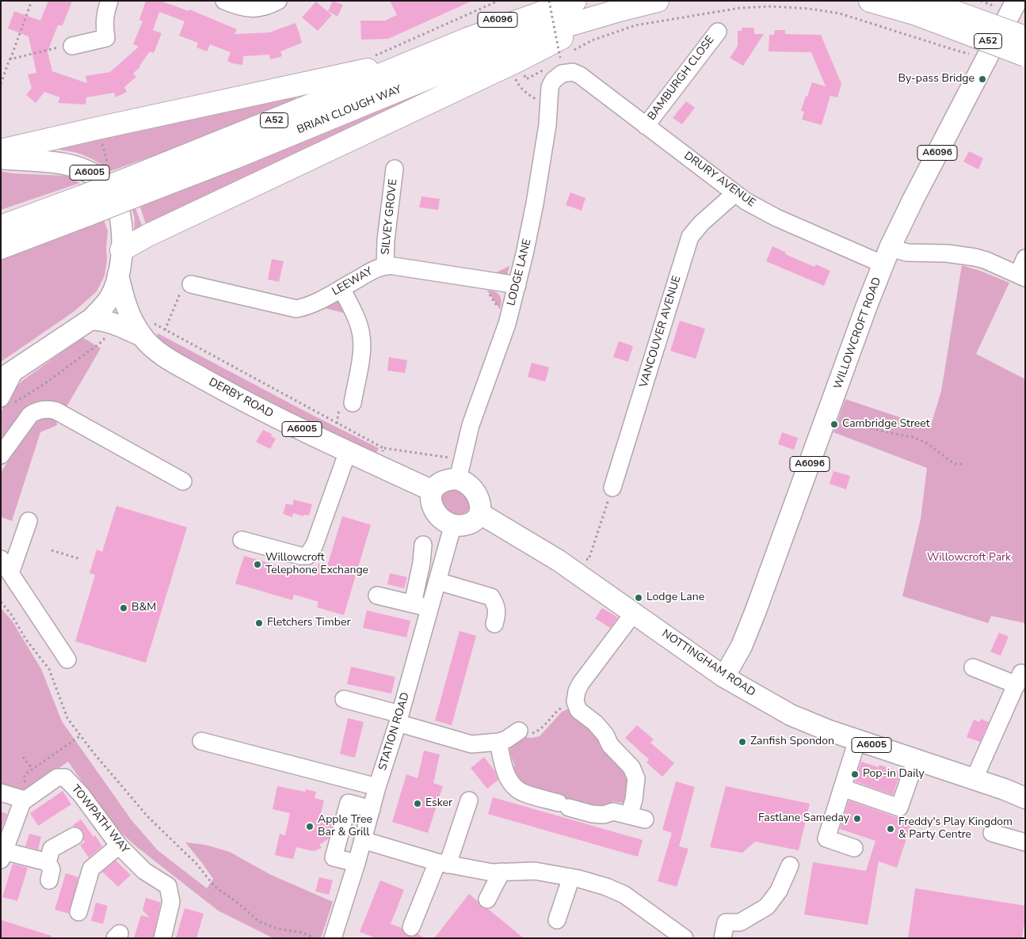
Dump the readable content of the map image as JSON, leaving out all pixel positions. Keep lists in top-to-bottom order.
{
  "streets": {
    "highway": ["A6096", "A52", "BRIAN CLOUGH WAY"],
    "main road": [
      "A6005",
      "WILLOWCROFT ROAD",
      "DERBY ROAD",
      "NOTTINGHAM ROAD"
    ],
    "street": [
      "BAMBURGH CLOSE",
      "DRURY AVENUE",
      "SILVEY GROVE",
      "LODGE LANE",
      "LEEWAY",
      "VANCOUVER AVENUE",
      "STATION ROAD",
      "TOWPATH WAY"
    ]
  },
  "crossings": [
    ["A6096", "BRIAN CLOUGH WAY"],
    ["BAMBURGH CLOSE", "DRURY AVENUE"],
    ["A6005", "DERBY ROAD"],
    ["DRURY AVENUE", "LODGE LANE"],
    ["DRURY AVENUE", "VANCOUVER AVENUE"],
    ["DRURY AVENUE", "WILLOWCROFT ROAD"],
    ["SILVEY GROVE", "LEEWAY"],
    ["LODGE LANE", "LEEWAY"],
    ["LODGE LANE", "DERBY ROAD"],
    ["LODGE LANE", "NOTTINGHAM ROAD"],
    ["LODGE LANE", "STATION ROAD"],
    ["WILLOWCROFT ROAD", "NOTTINGHAM ROAD"],
    ["DERBY ROAD", "NOTTINGHAM ROAD"],
    ["DERBY ROAD", "STATION ROAD"],
    ["NOTTINGHAM ROAD", "STATION ROAD"]
  ],
  "parks": ["Willowcroft Park"],
  "places": [
    "By-pass Bridge",
    "Cambridge Street",
    "Willowcroft Telephone Exchange",
    "Lodge Lane",
    "B&M",
    "Fletchers Timber",
    "Zanfish Spondon",
    "Pop-in Daily",
    "Esker",
    "Fastlane Sameday",
    "Apple Tree Bar & Grill",
    "Freddy's Play Kingdom & Party Centre"
  ]
}
